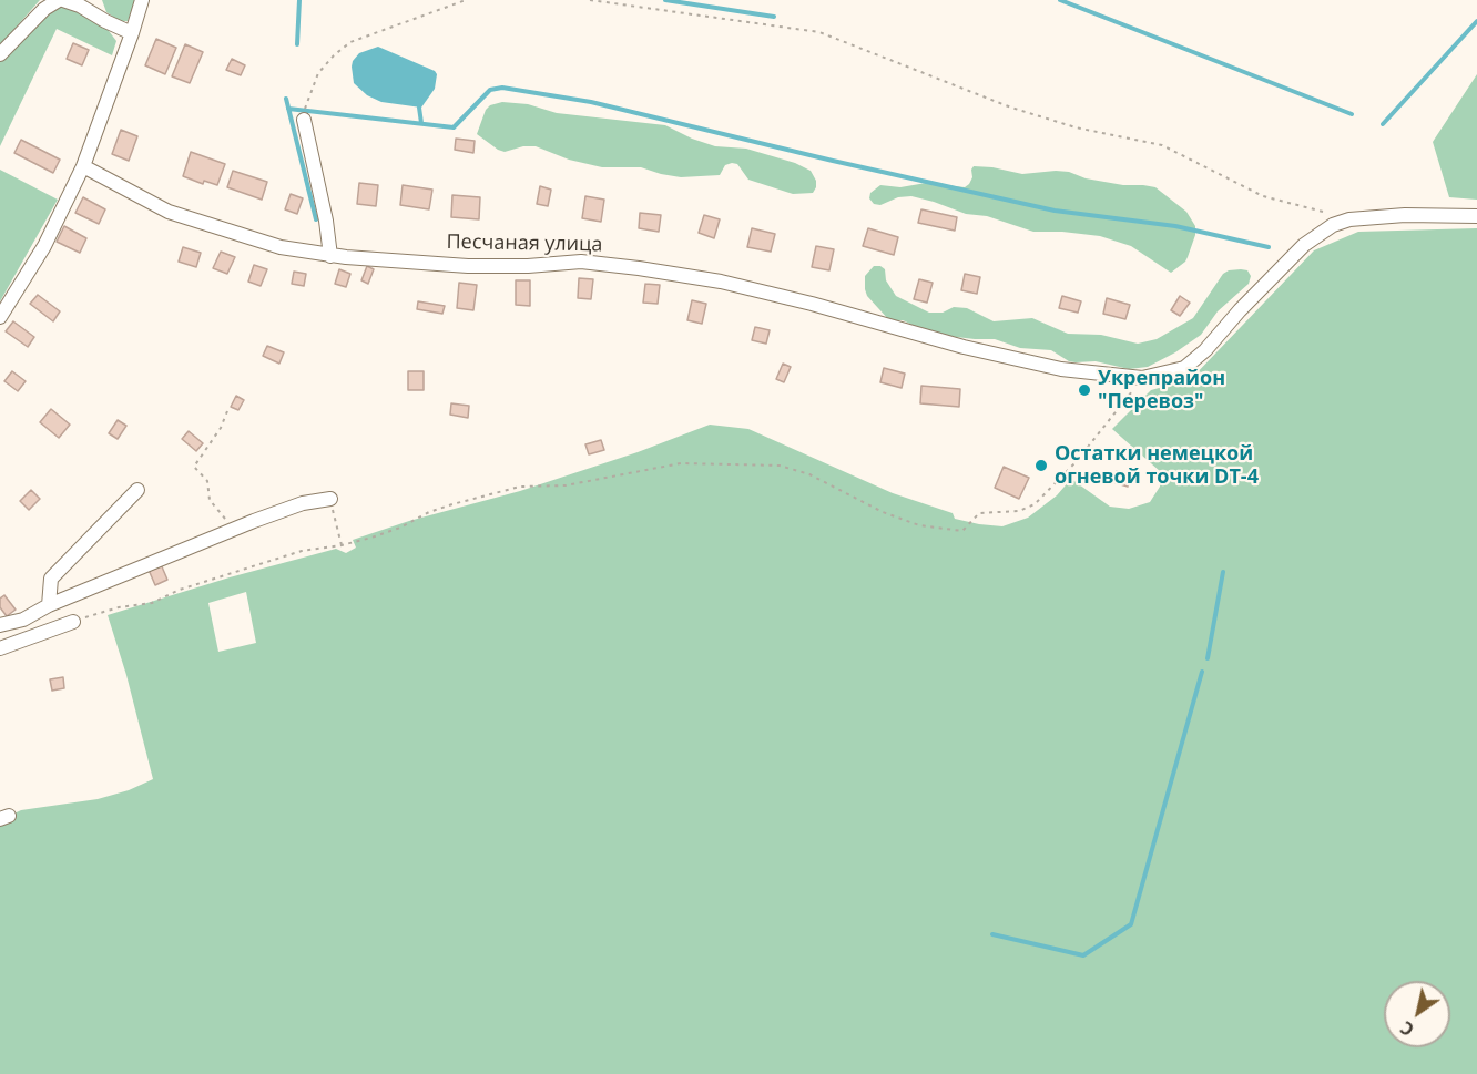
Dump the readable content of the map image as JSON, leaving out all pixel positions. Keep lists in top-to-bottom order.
{
  "streets": {
    "street": ["Песчаная улица"]
  },
  "places": ["Укрепрайон \"Перевоз\"", "Остатки немецкой огневой точки DT-4"],
  "north": "bottom left"
}
